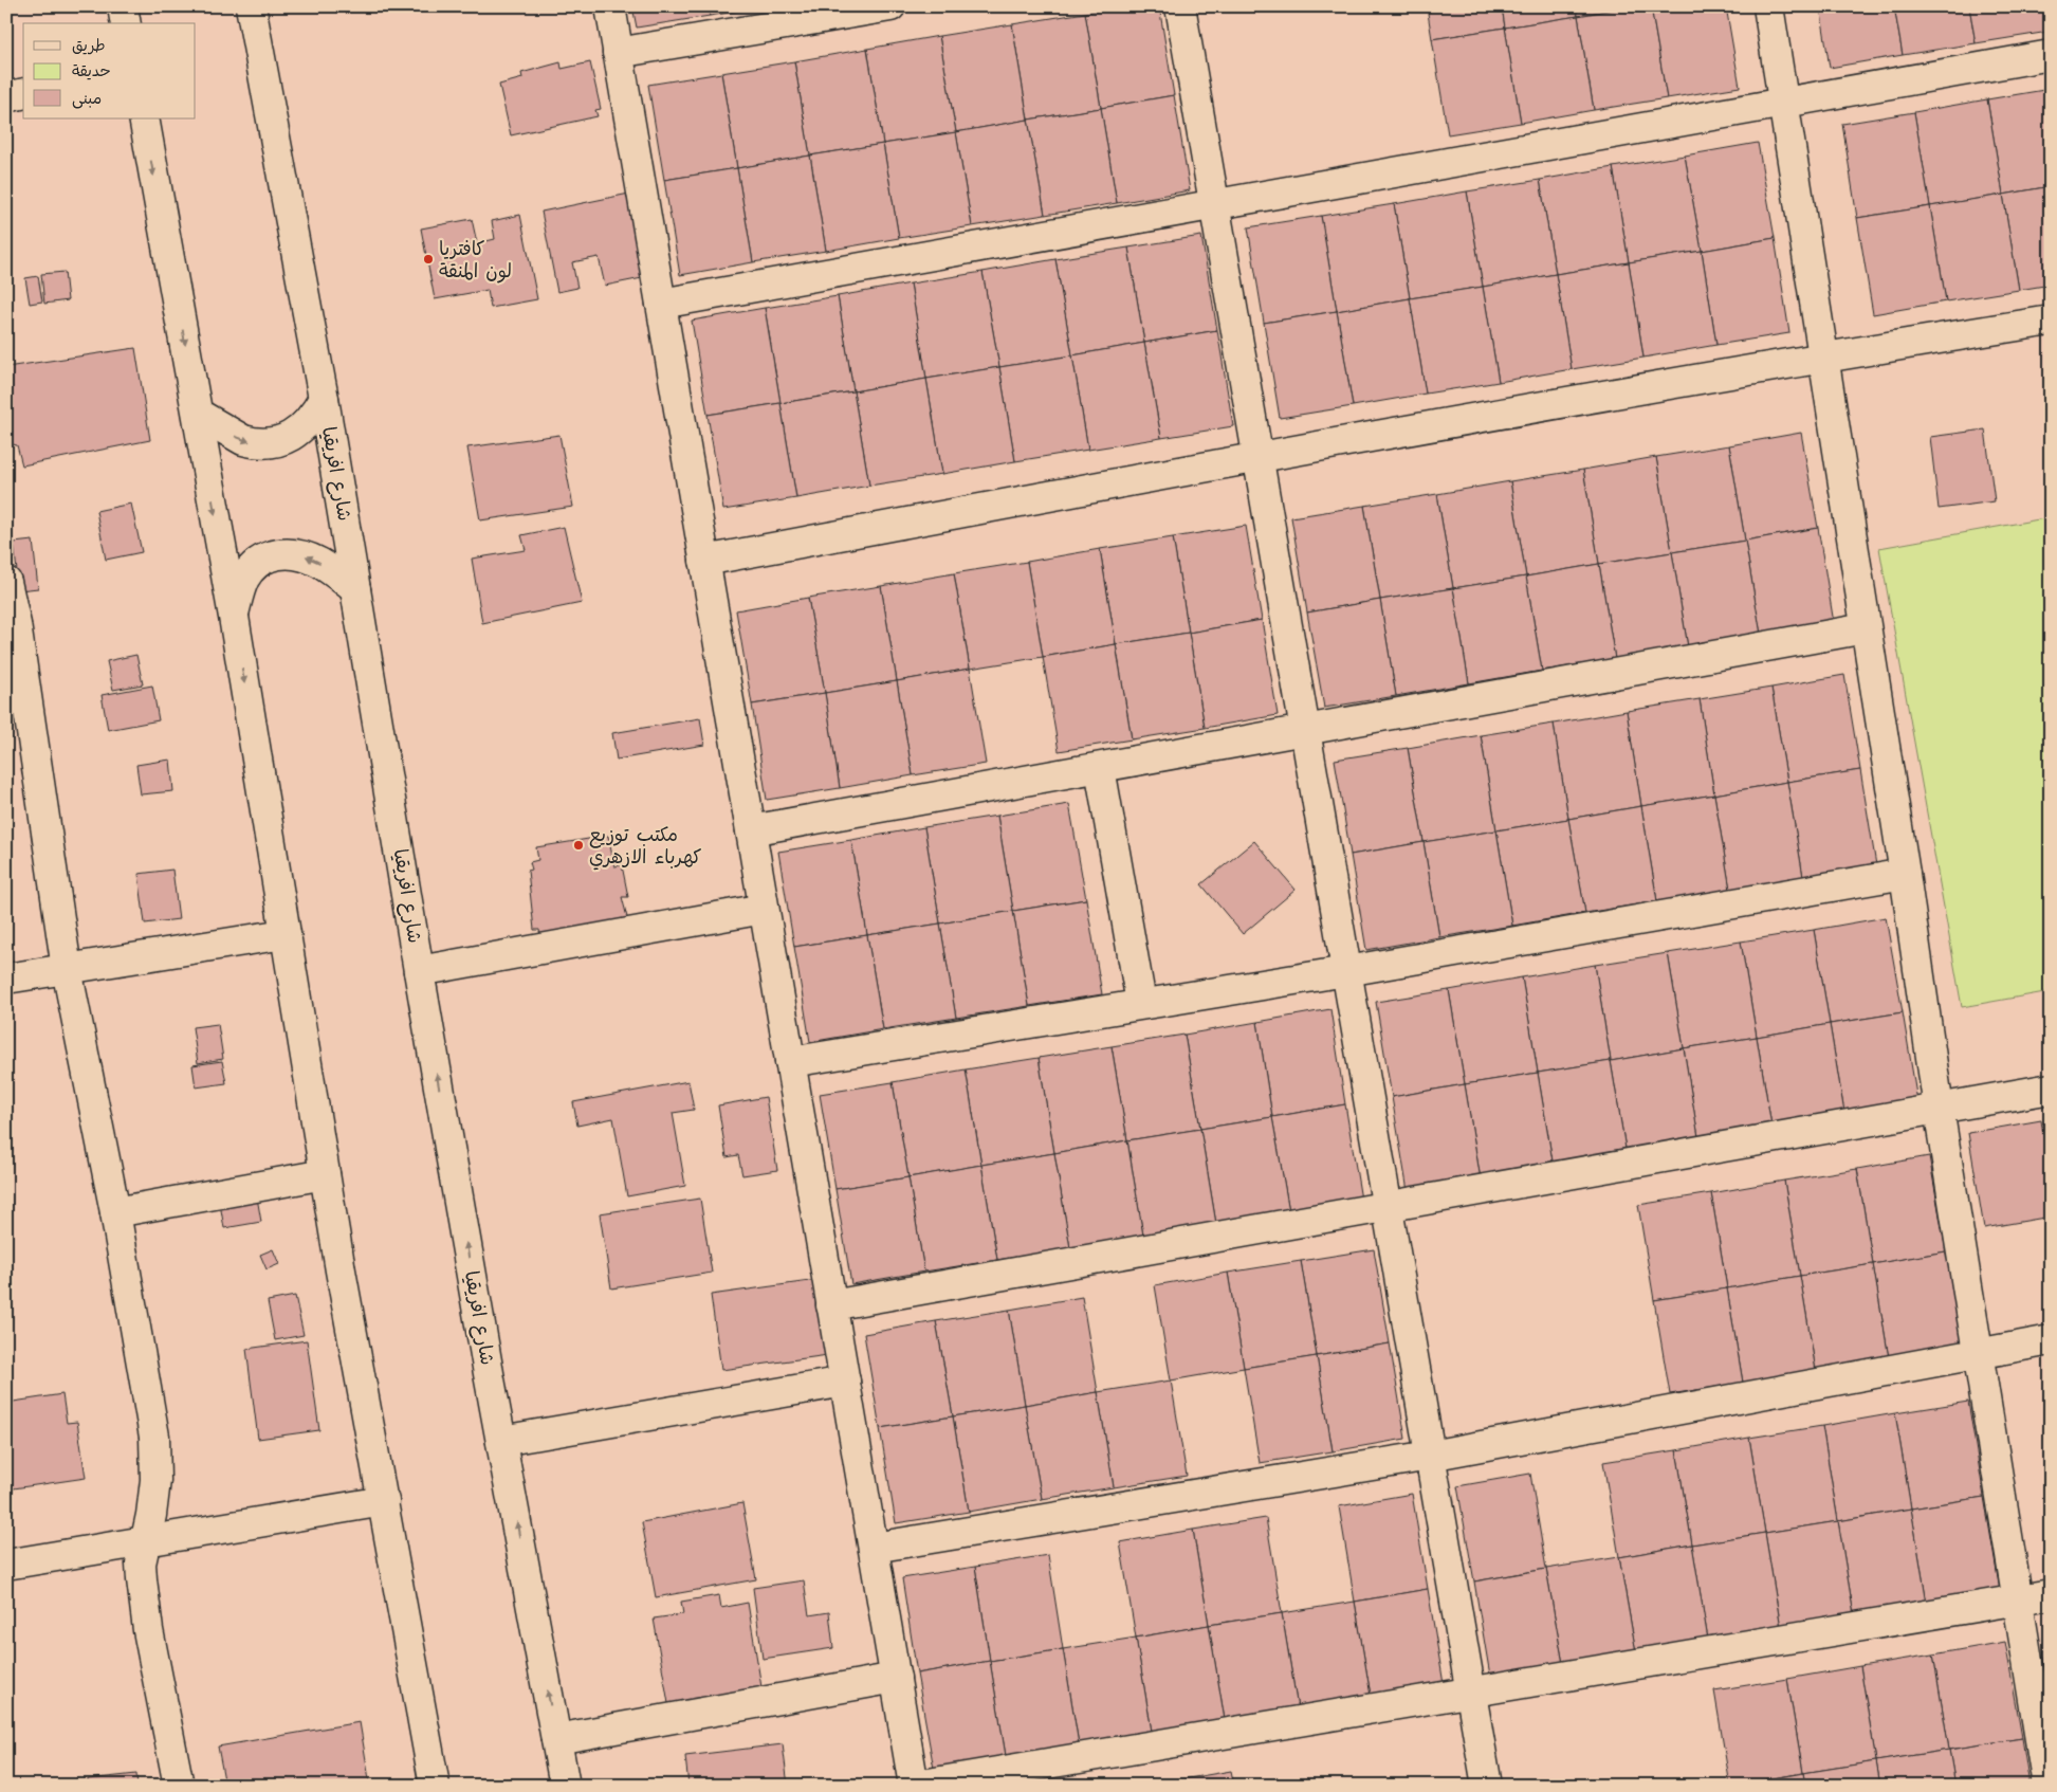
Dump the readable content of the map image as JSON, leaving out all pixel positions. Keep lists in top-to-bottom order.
{
  "streets": {
    "street": ["شارع افريقيا"]
  },
  "places": ["كافتريا لون المنقة", "مكتب توزيع كهرباء الازهري"],
  "legend": ["طريق", "حديقة", "مبنى"]
}
